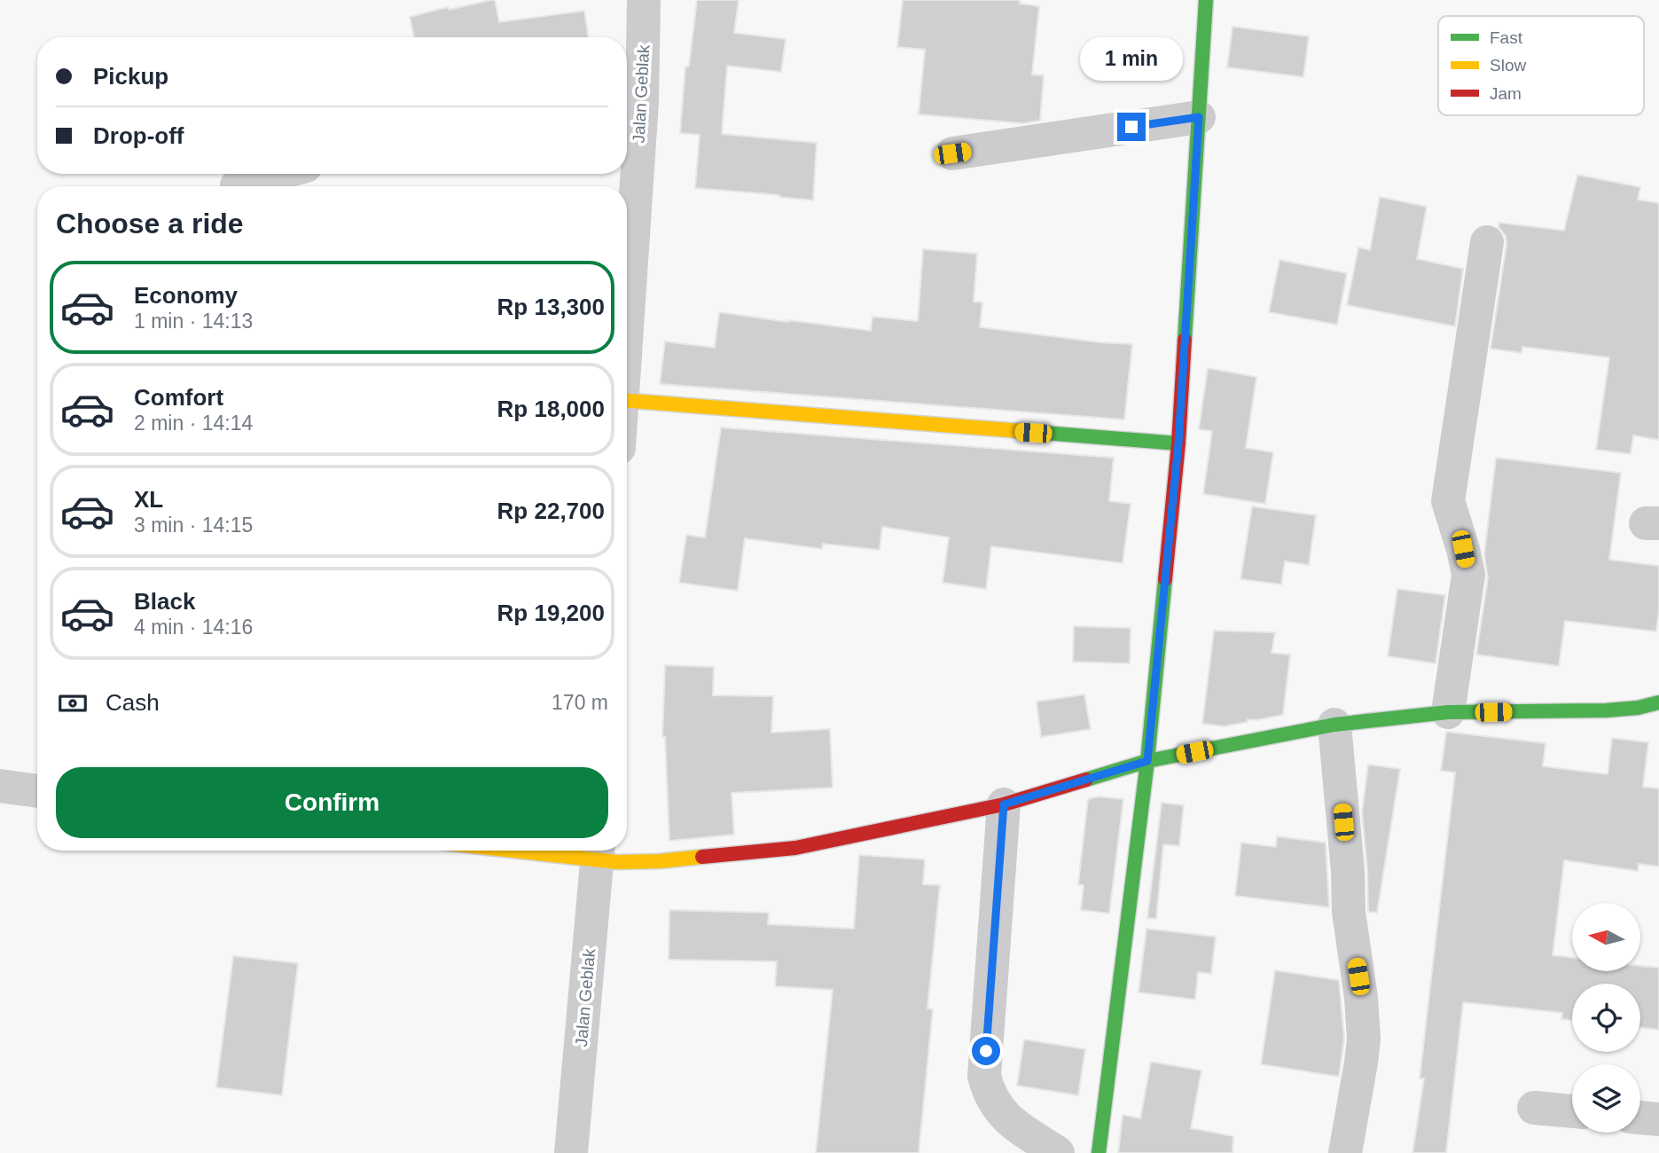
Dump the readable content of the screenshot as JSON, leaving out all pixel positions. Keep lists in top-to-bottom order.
{
  "streets": {
    "street": ["Jalan Geblak"]
  },
  "legend": ["Fast", "Slow", "Jam"],
  "north": "left",
  "page": {
    "bubble": "1 min",
    "banner": ["Pickup", "Drop-off"],
    "heading": "Choose a ride",
    "list": [
      {
        "name": "Economy",
        "note": "1 min · 14:13",
        "value": "Rp 13,300"
      },
      {
        "name": "Comfort",
        "note": "2 min · 14:14",
        "value": "Rp 18,000"
      },
      {
        "name": "XL",
        "note": "3 min · 14:15",
        "value": "Rp 22,700"
      },
      {
        "name": "Black",
        "note": "4 min · 14:16",
        "value": "Rp 19,200"
      }
    ],
    "pay": ["Cash", "170 m"],
    "buttons": "Confirm"
  }
}
